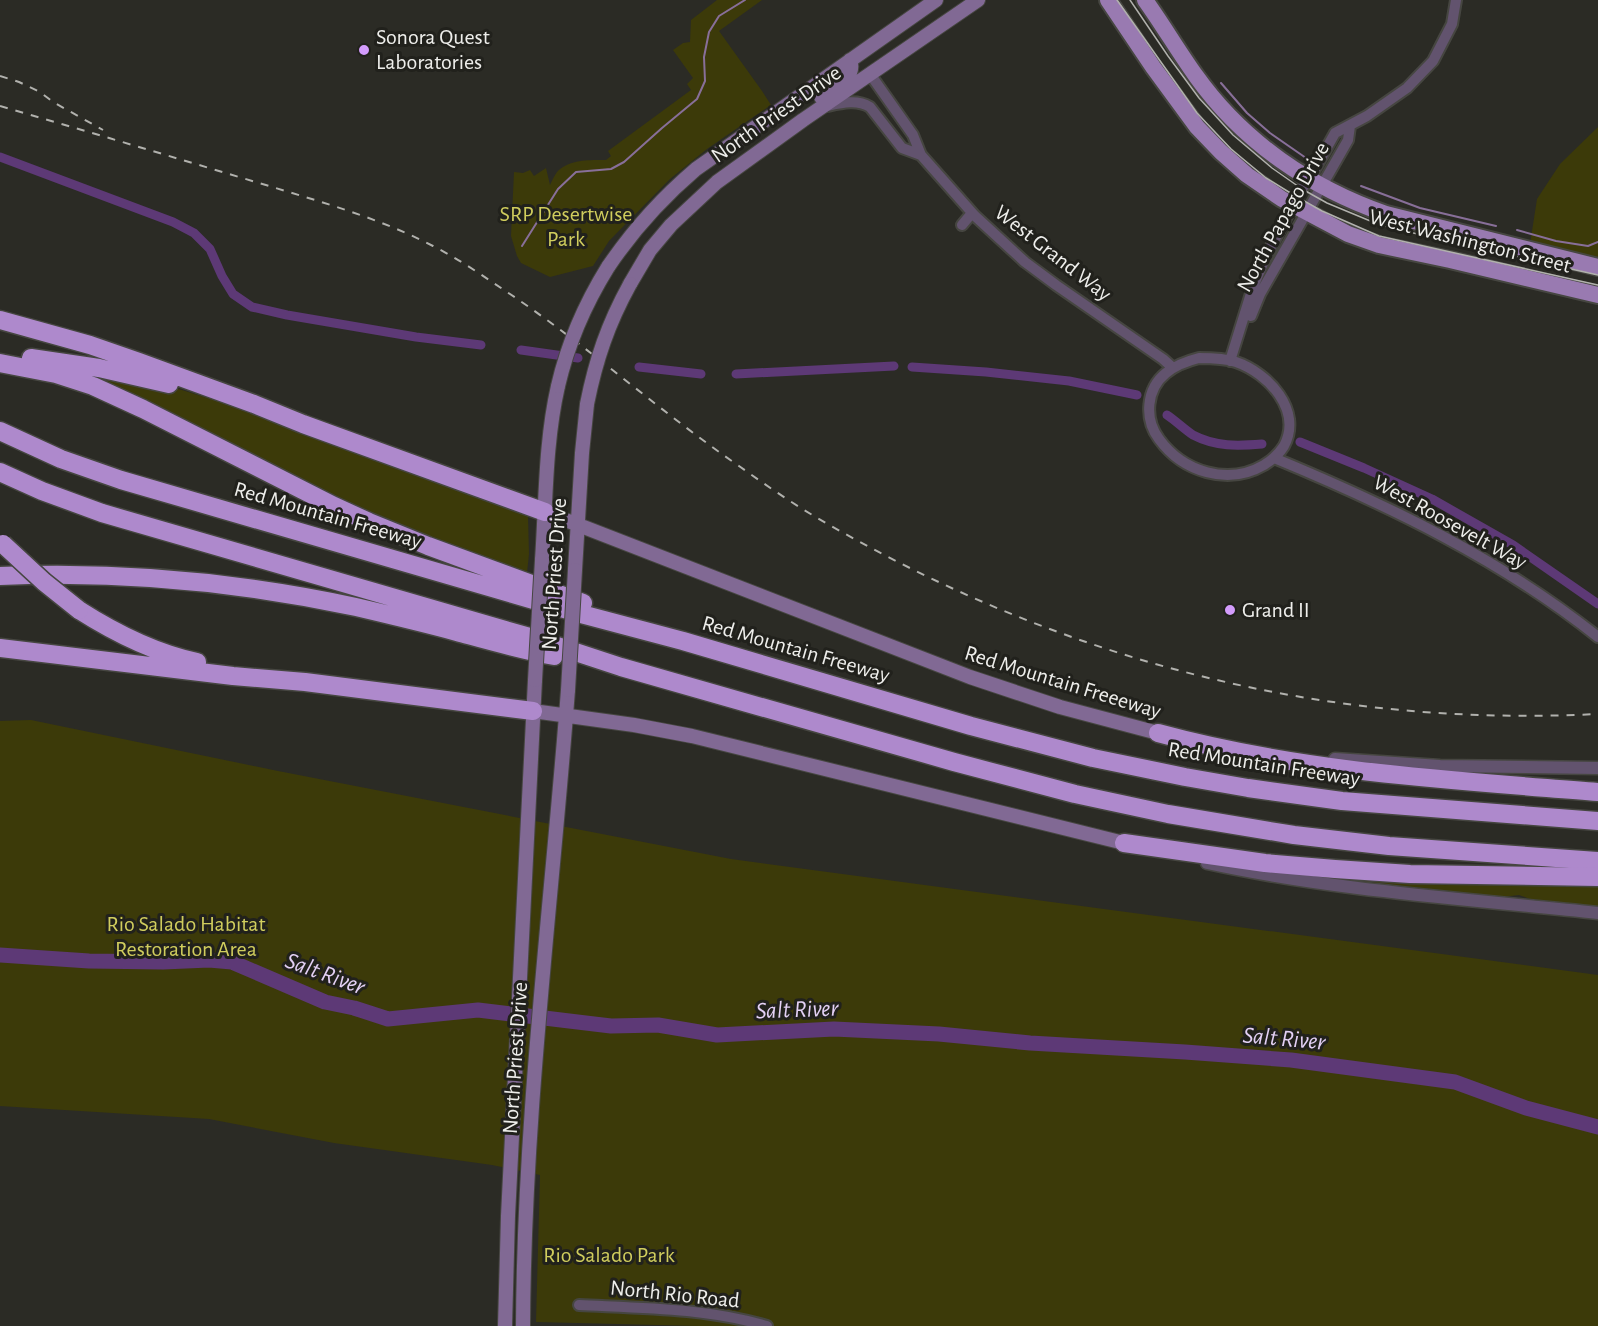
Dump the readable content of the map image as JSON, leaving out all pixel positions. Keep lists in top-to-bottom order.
{
  "streets": {
    "highway": ["Red Mountain Freeway"],
    "main road": ["North Priest Drive", "West Washington Street", "Red Mountain Freeeway"],
    "street": [
      "North Papago Drive",
      "West Grand Way",
      "West Roosevelt Way",
      "North Rio Road"
    ]
  },
  "crossings": [
    ["North Priest Drive", "West Grand Way"],
    ["North Priest Drive", "Red Mountain Freeeway"],
    ["North Papago Drive", "West Washington Street"],
    ["North Papago Drive", "West Grand Way"],
    ["North Papago Drive", "West Roosevelt Way"],
    ["West Grand Way", "West Roosevelt Way"]
  ],
  "water": ["Salt River"],
  "parks": ["SRP Desertwise Park", "Rio Salado Habitat Restoration Area", "Rio Salado Park"],
  "places": ["Sonora Quest Laboratories", "Grand II"]
}
